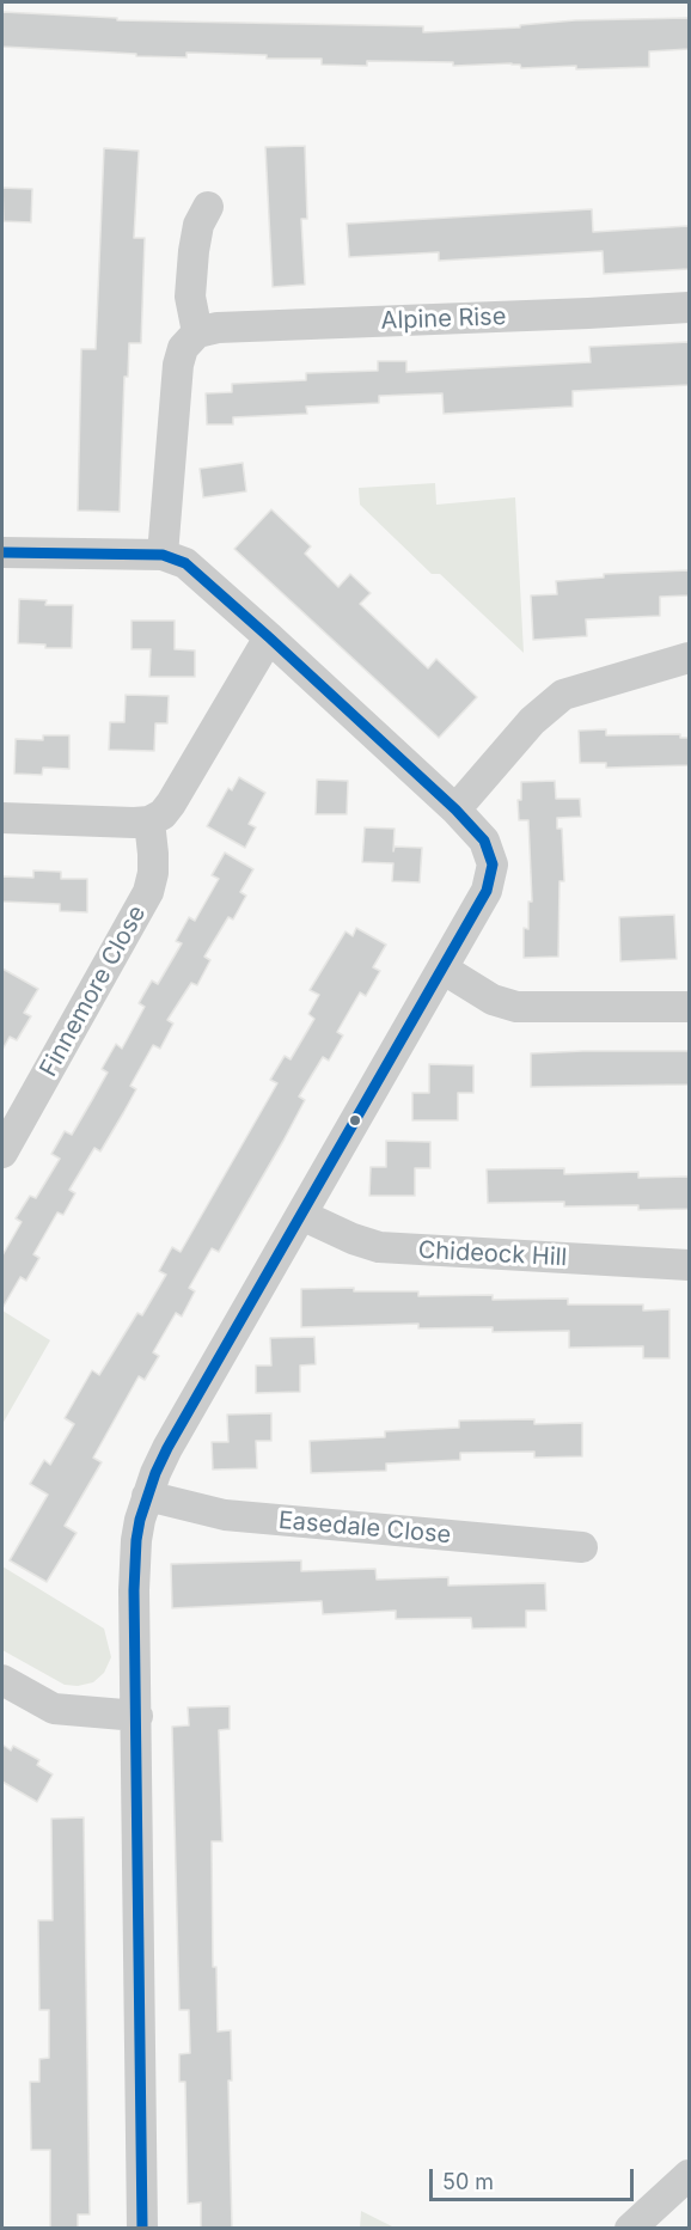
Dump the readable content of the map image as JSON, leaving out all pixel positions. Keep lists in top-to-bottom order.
{
  "streets": {
    "street": [
      "Alpine Rise",
      "Finnemore Close",
      "Chideock Hill",
      "Easedale Close"
    ]
  },
  "scale_bar": "50 m"
}
